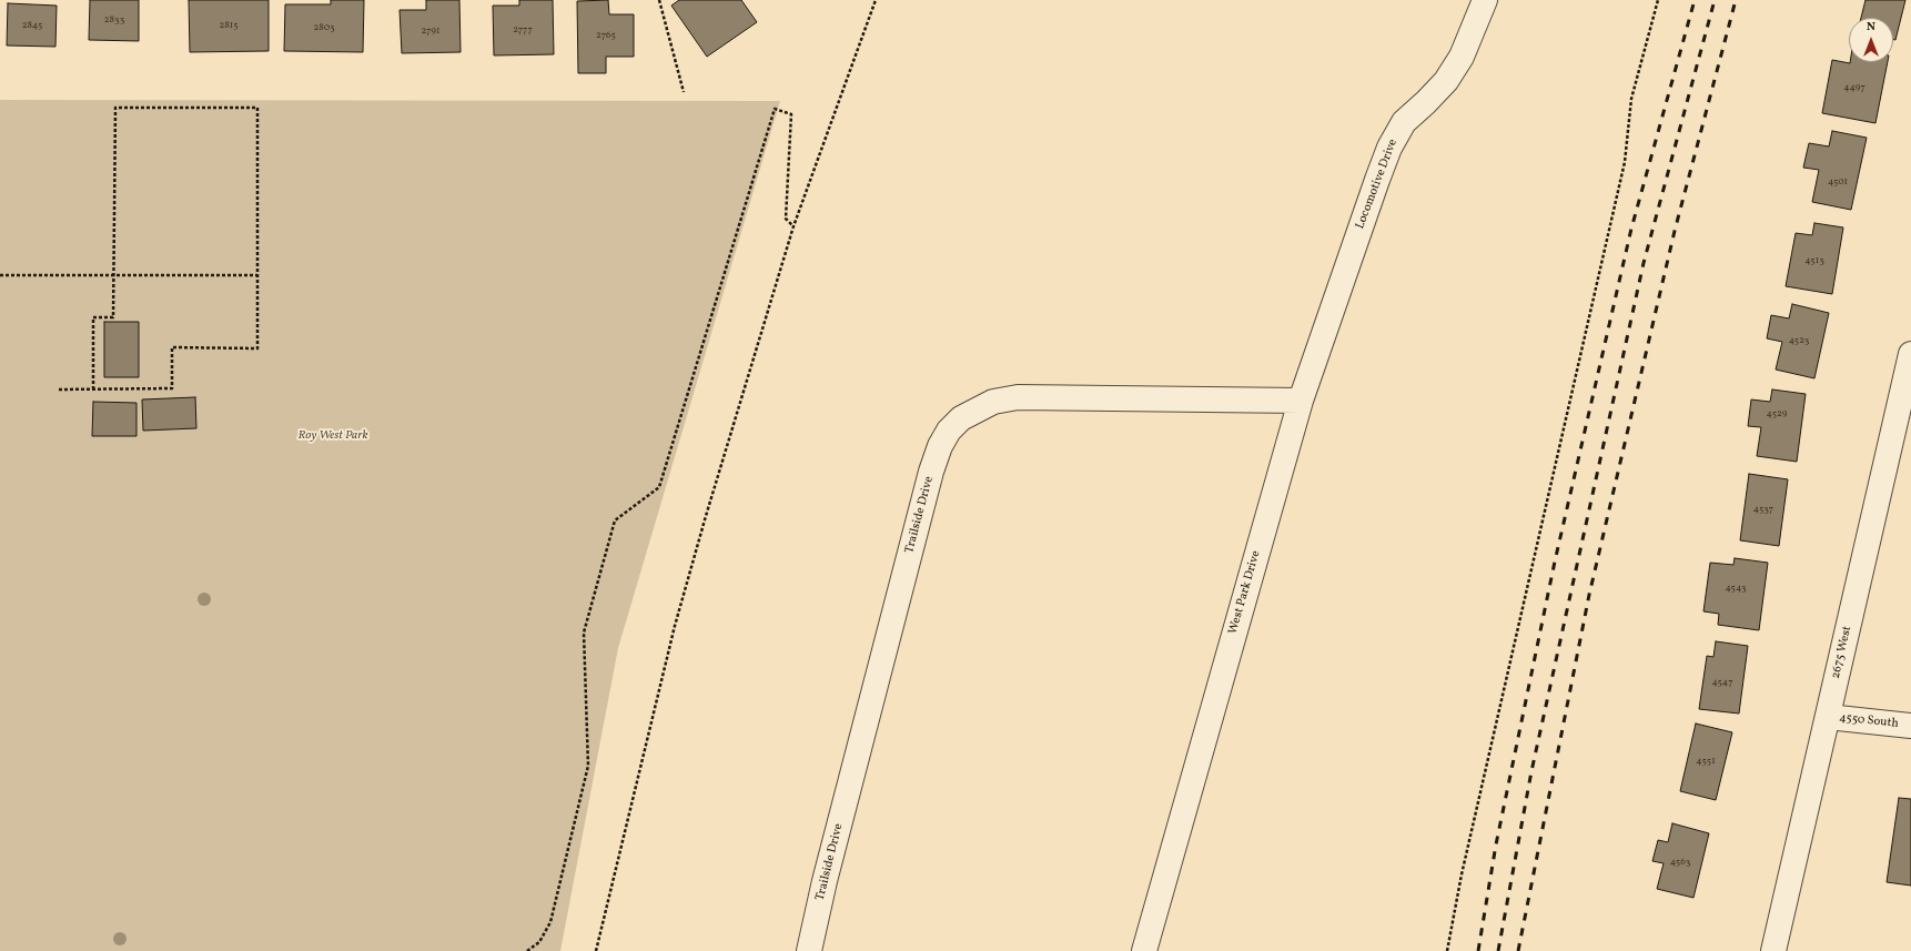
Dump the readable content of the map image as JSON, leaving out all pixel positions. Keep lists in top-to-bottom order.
{
  "streets": {
    "street": [
      "Locomotive Drive",
      "Trailside Drive",
      "West Park Drive",
      "2675 West",
      "4550 South"
    ]
  },
  "crossings": [
    ["Locomotive Drive", "West Park Drive"],
    ["Trailside Drive", "West Park Drive"],
    ["2675 West", "4550 South"]
  ],
  "parks": ["Roy West Park"],
  "house_numbers": [
    "2833",
    "2845",
    "2815",
    "2803",
    "2777",
    "2791",
    "2765",
    "4497",
    "4501",
    "4513",
    "4523",
    "4529",
    "4537",
    "4543",
    "4547",
    "4551",
    "4563"
  ],
  "north": "top"
}
